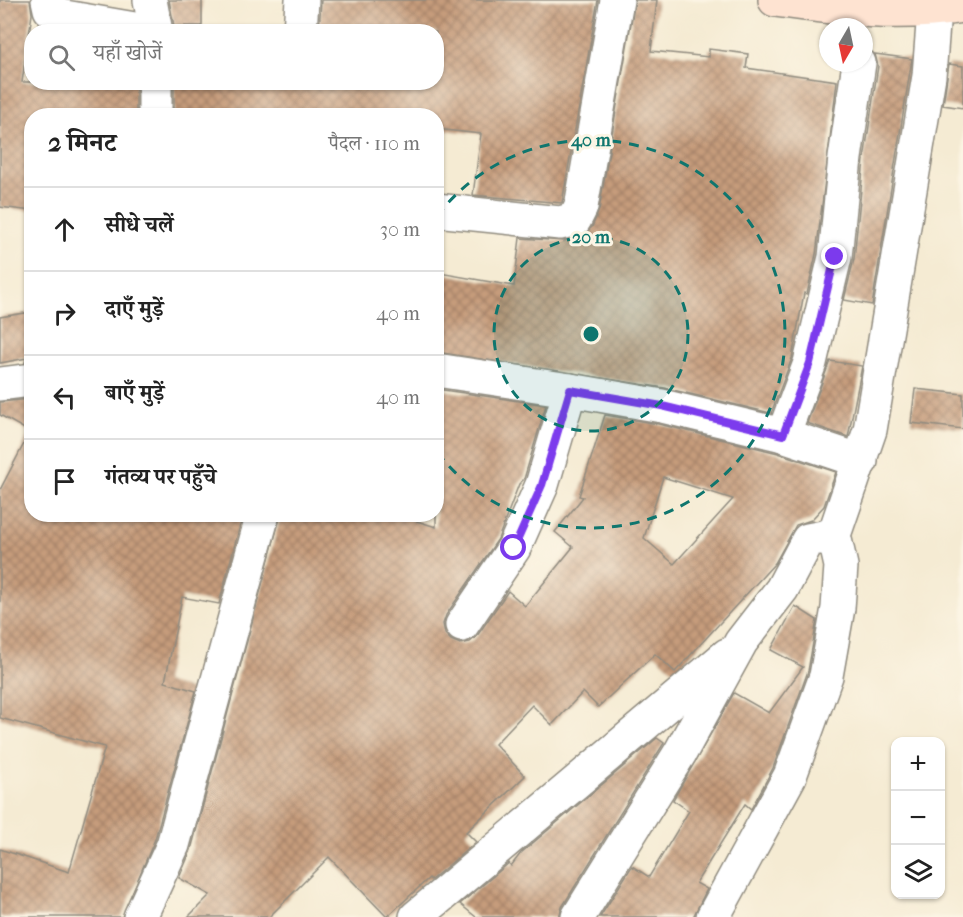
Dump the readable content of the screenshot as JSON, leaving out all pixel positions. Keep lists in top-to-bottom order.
{
  "north": "bottom",
  "page": {
    "search": "यहाँ खोजें",
    "heading": ["2 मिनट", "पैदल · 110 m"],
    "list": [
      ["सीधे चलें", "30 m"],
      ["दाएँ मुड़ें", "40 m"],
      ["बाएँ मुड़ें", "40 m"],
      "गंतव्य पर पहुँचे"
    ],
    "map_buttons": ["+", "−"]
  },
  "rings": ["40 m", "20 m"]
}
